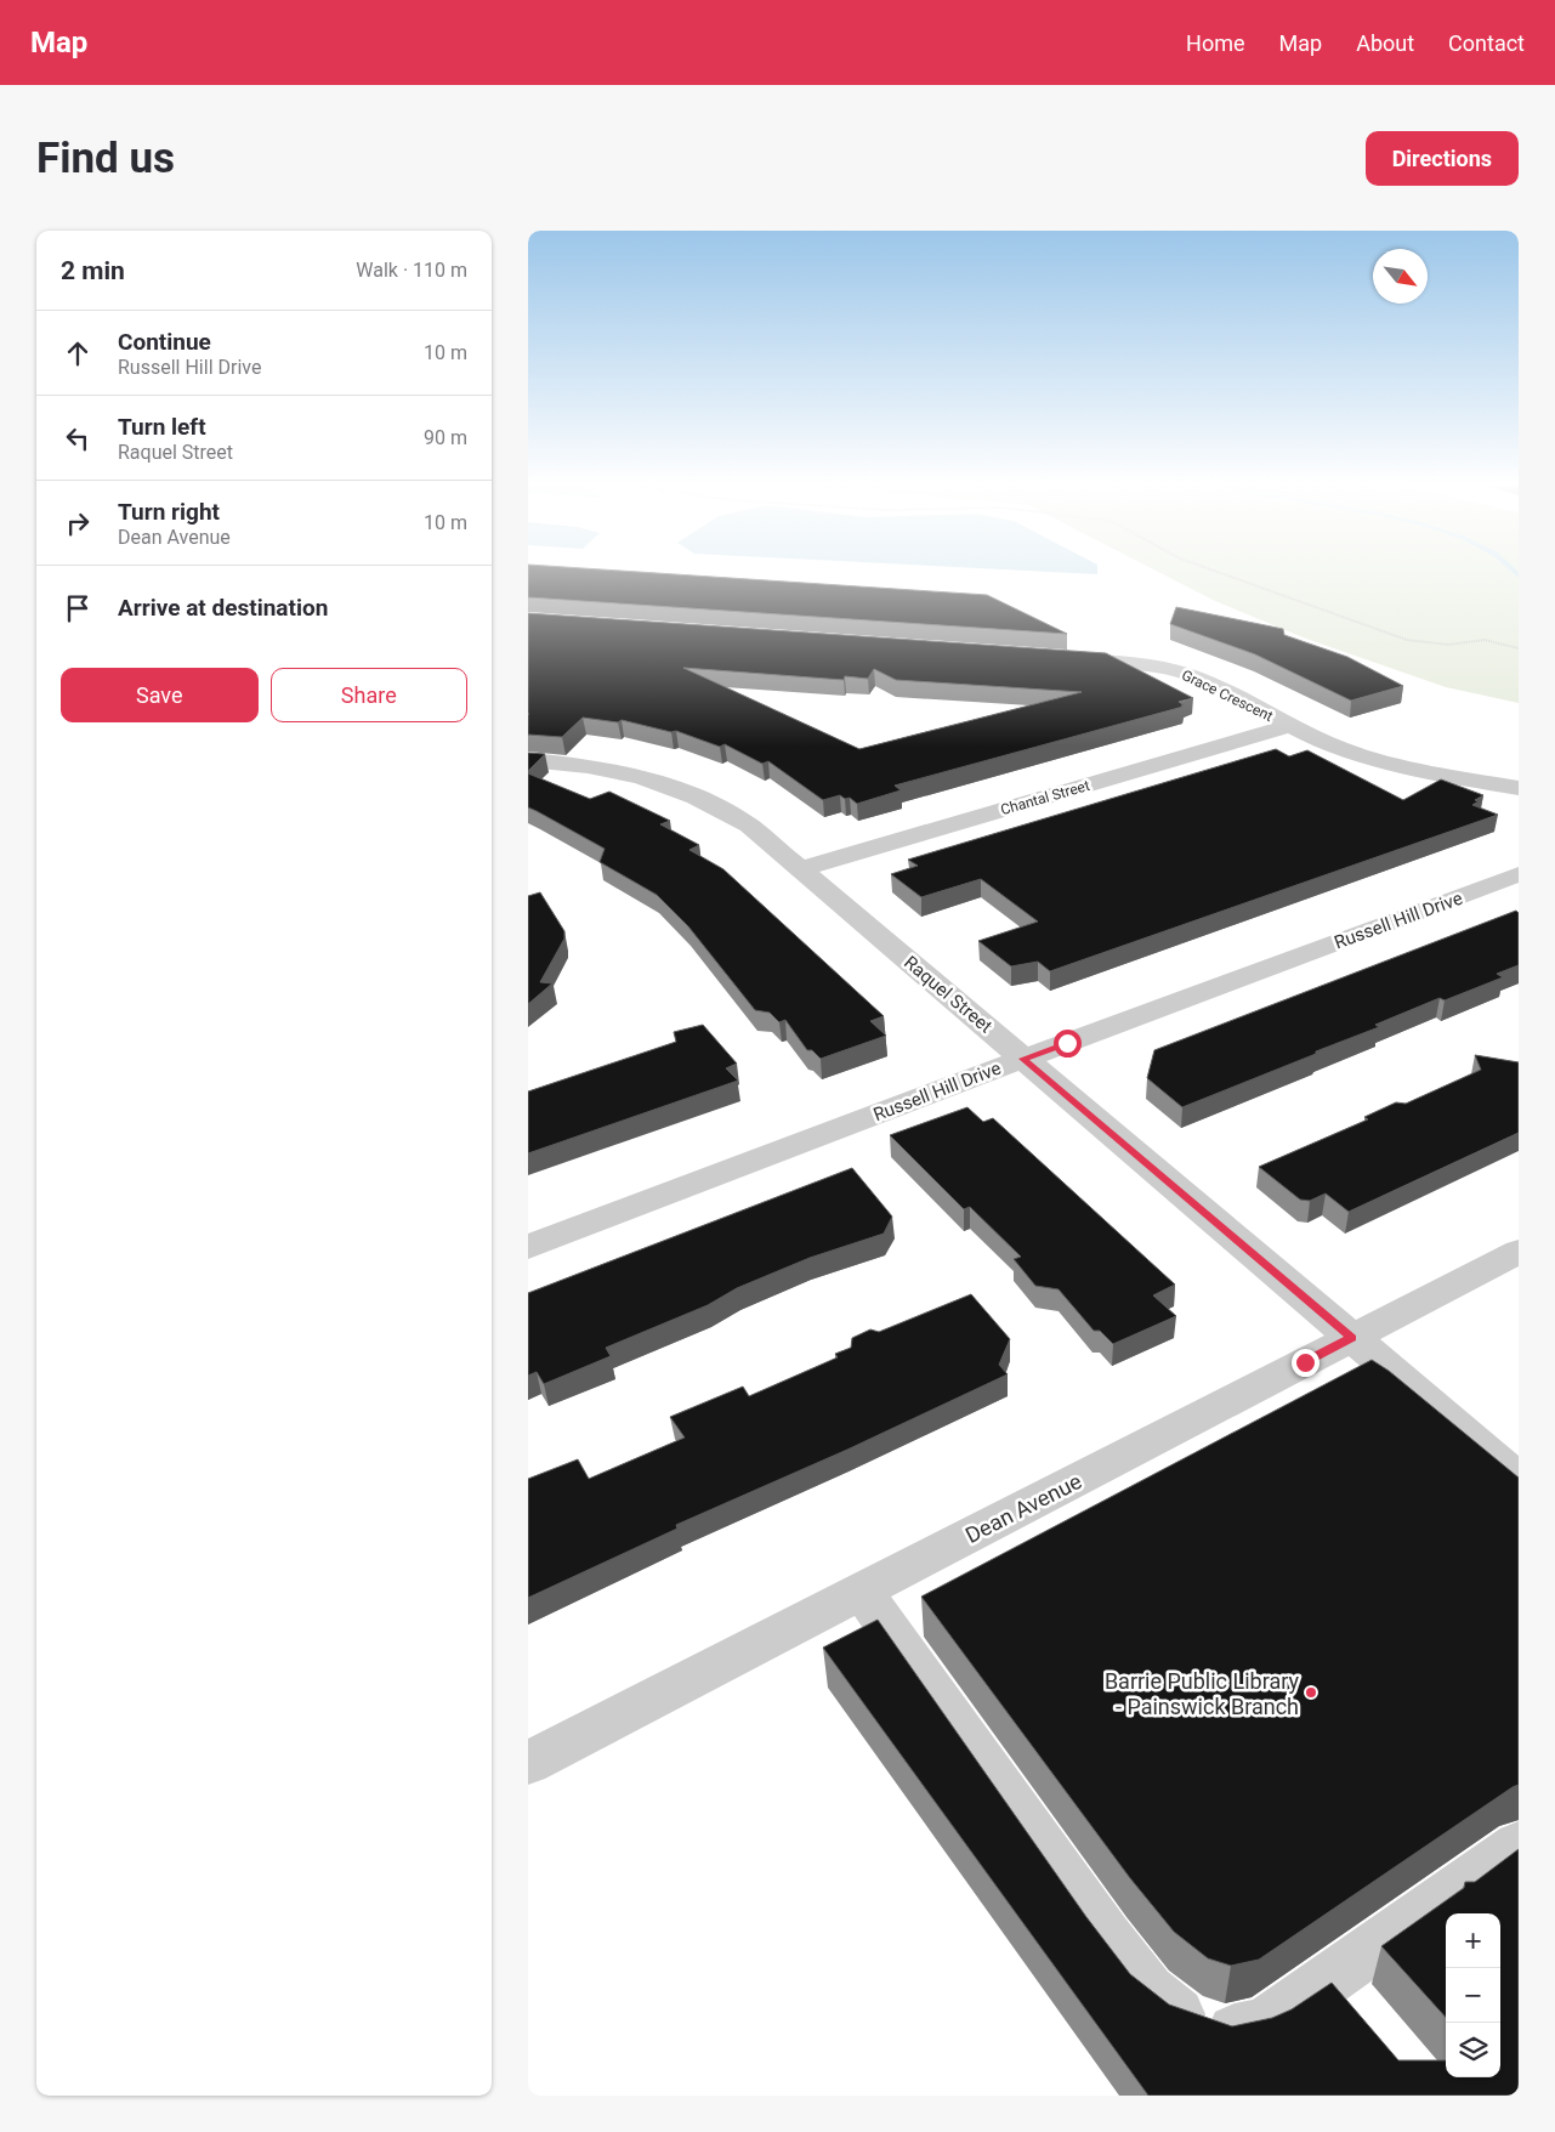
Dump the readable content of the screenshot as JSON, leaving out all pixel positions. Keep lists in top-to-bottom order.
{
  "streets": {
    "street": [
      "Grace Crescent",
      "Chantal Street",
      "Russell Hill Drive",
      "Raquel Street",
      "Dean Avenue"
    ]
  },
  "crossings": [
    ["Grace Crescent", "Chantal Street"],
    ["Chantal Street", "Raquel Street"],
    ["Russell Hill Drive", "Raquel Street"],
    ["Raquel Street", "Dean Avenue"]
  ],
  "places": ["Barrie Public Library - Painswick Branch"],
  "north": "bottom right",
  "page": {
    "header": "Map",
    "nav": [
      "Home",
      "Map",
      "About",
      "Contact"
    ],
    "buttons": [
      "Directions",
      ["Save", "Share"]
    ],
    "title": "Find us",
    "heading": ["2 min", "Walk · 110 m"],
    "list": [
      ["Continue", "Russell Hill Drive", "10 m"],
      ["Turn left", "Raquel Street", "90 m"],
      ["Turn right", "Dean Avenue", "10 m"],
      "Arrive at destination"
    ],
    "map_buttons": ["+", "−"]
  }
}
